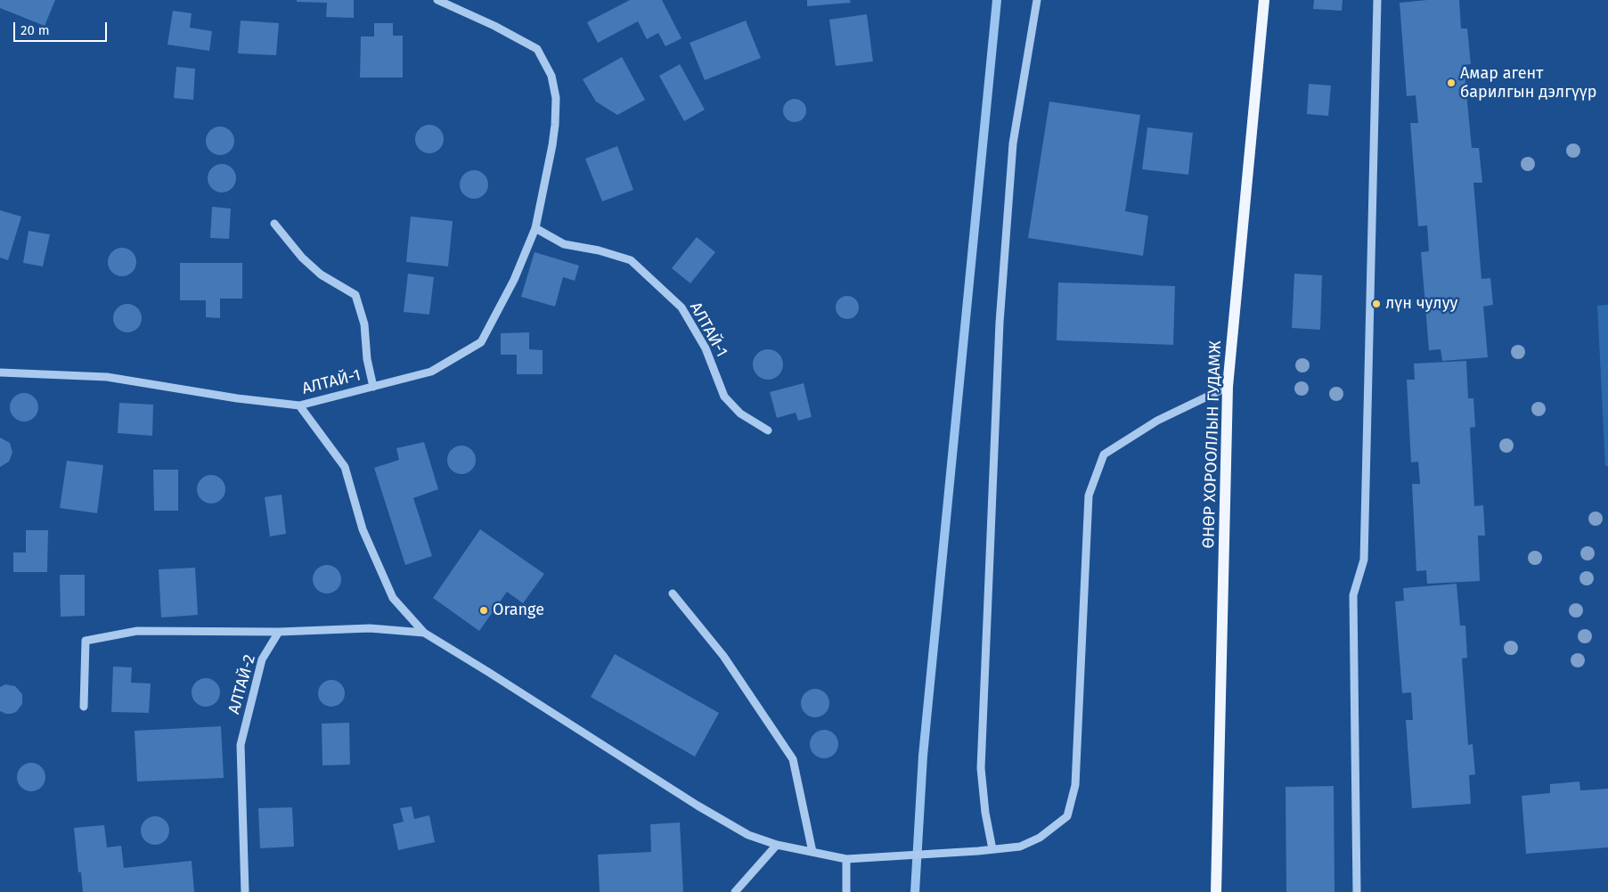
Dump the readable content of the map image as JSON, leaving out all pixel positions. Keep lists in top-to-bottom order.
{
  "streets": {
    "main road": ["ӨНӨР ХОРООЛЛЫН ГУДАМЖ"],
    "street": ["АЛТАЙ-1", "АЛТАЙ-2"]
  },
  "places": ["Амар агент барилгын дэлгүүр", "лүн чулуу", "Orange"],
  "scale_bar": "20 m"
}
